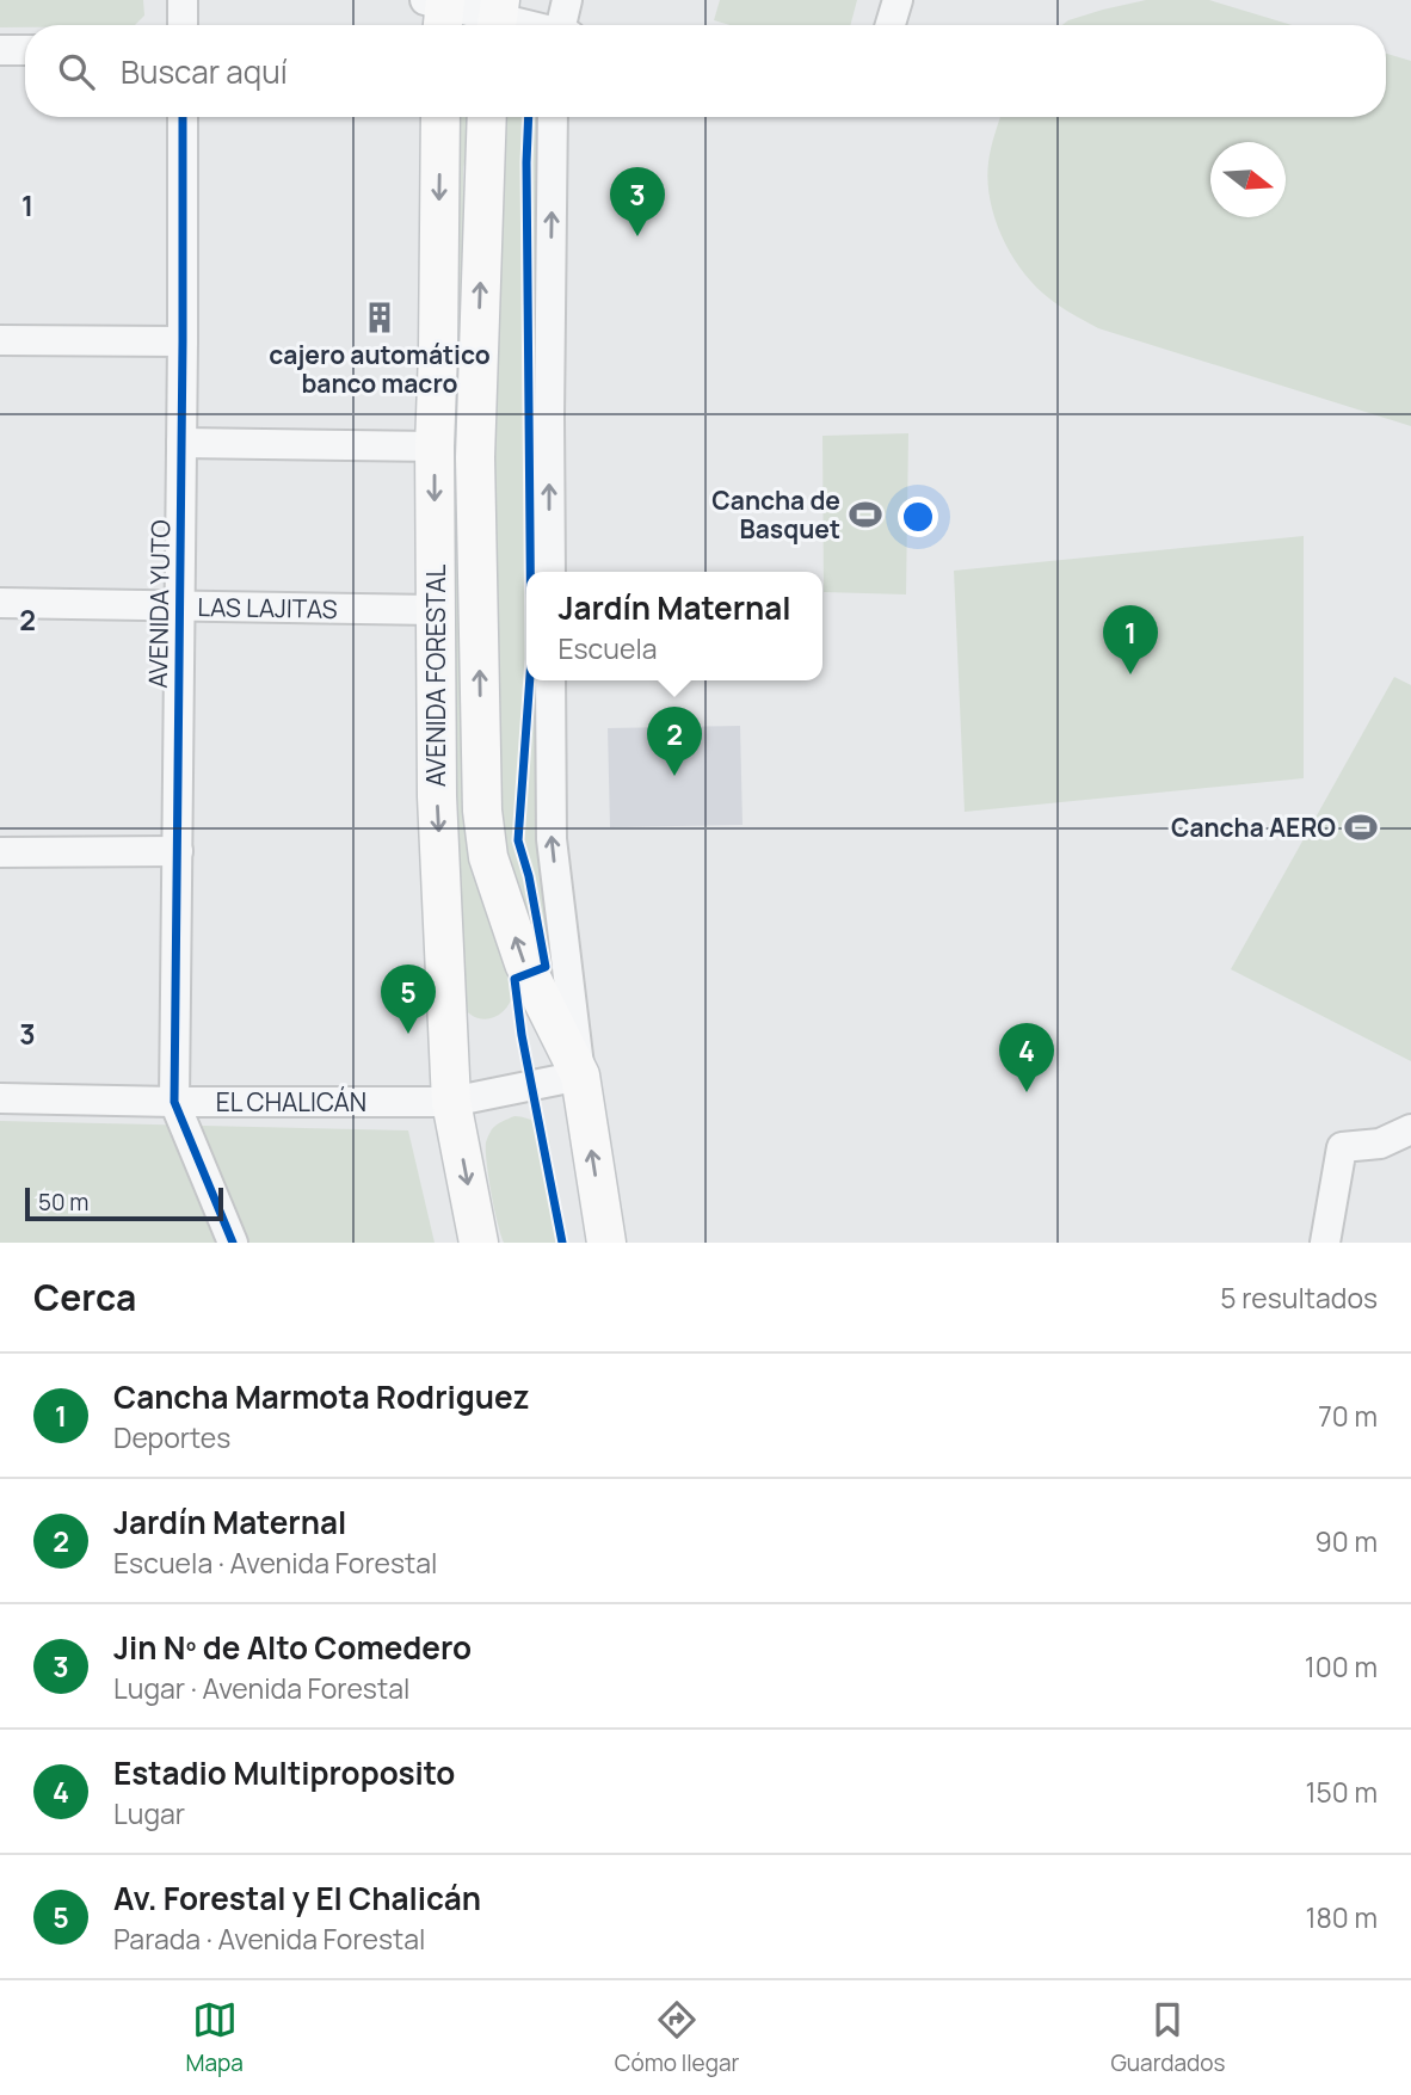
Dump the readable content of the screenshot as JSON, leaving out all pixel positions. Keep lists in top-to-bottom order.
{
  "streets": {
    "main road": ["AVENIDA FORESTAL"],
    "street": ["AVENIDA YUTO", "LAS LAJITAS", "EL CHALICÁN"]
  },
  "crossings": [
    ["AVENIDA YUTO", "LAS LAJITAS"],
    ["AVENIDA YUTO", "EL CHALICÁN"],
    ["LAS LAJITAS", "AVENIDA FORESTAL"],
    ["AVENIDA FORESTAL", "EL CHALICÁN"]
  ],
  "places": {
    "building": ["cajero automático banco macro"],
    "sports": ["Cancha de Basquet", "Cancha AERO"]
  },
  "scale_bar": "50 m",
  "north": "right",
  "page": {
    "search": "Buscar aquí",
    "pins": [
      "3",
      "1",
      "2",
      "5",
      "4"
    ],
    "popup": ["Jardín Maternal", "Escuela"],
    "scale": "50 m",
    "heading": ["Cerca", "5 resultados"],
    "list": [
      {
        "mark": "1",
        "name": "Cancha Marmota Rodriguez",
        "note": "Deportes",
        "value": "70 m"
      },
      {
        "mark": "2",
        "name": "Jardín Maternal",
        "note": "Escuela · Avenida Forestal",
        "value": "90 m"
      },
      {
        "mark": "3",
        "name": "Jin Nº de Alto Comedero",
        "note": "Lugar · Avenida Forestal",
        "value": "100 m"
      },
      {
        "mark": "4",
        "name": "Estadio Multiproposito",
        "note": "Lugar",
        "value": "150 m"
      },
      {
        "mark": "5",
        "name": "Av. Forestal y El Chalicán",
        "note": "Parada · Avenida Forestal",
        "value": "180 m"
      }
    ],
    "nav": ["Mapa", "Cómo llegar", "Guardados"]
  },
  "grid": {
    "rows": ["1", "2", "3"]
  }
}
